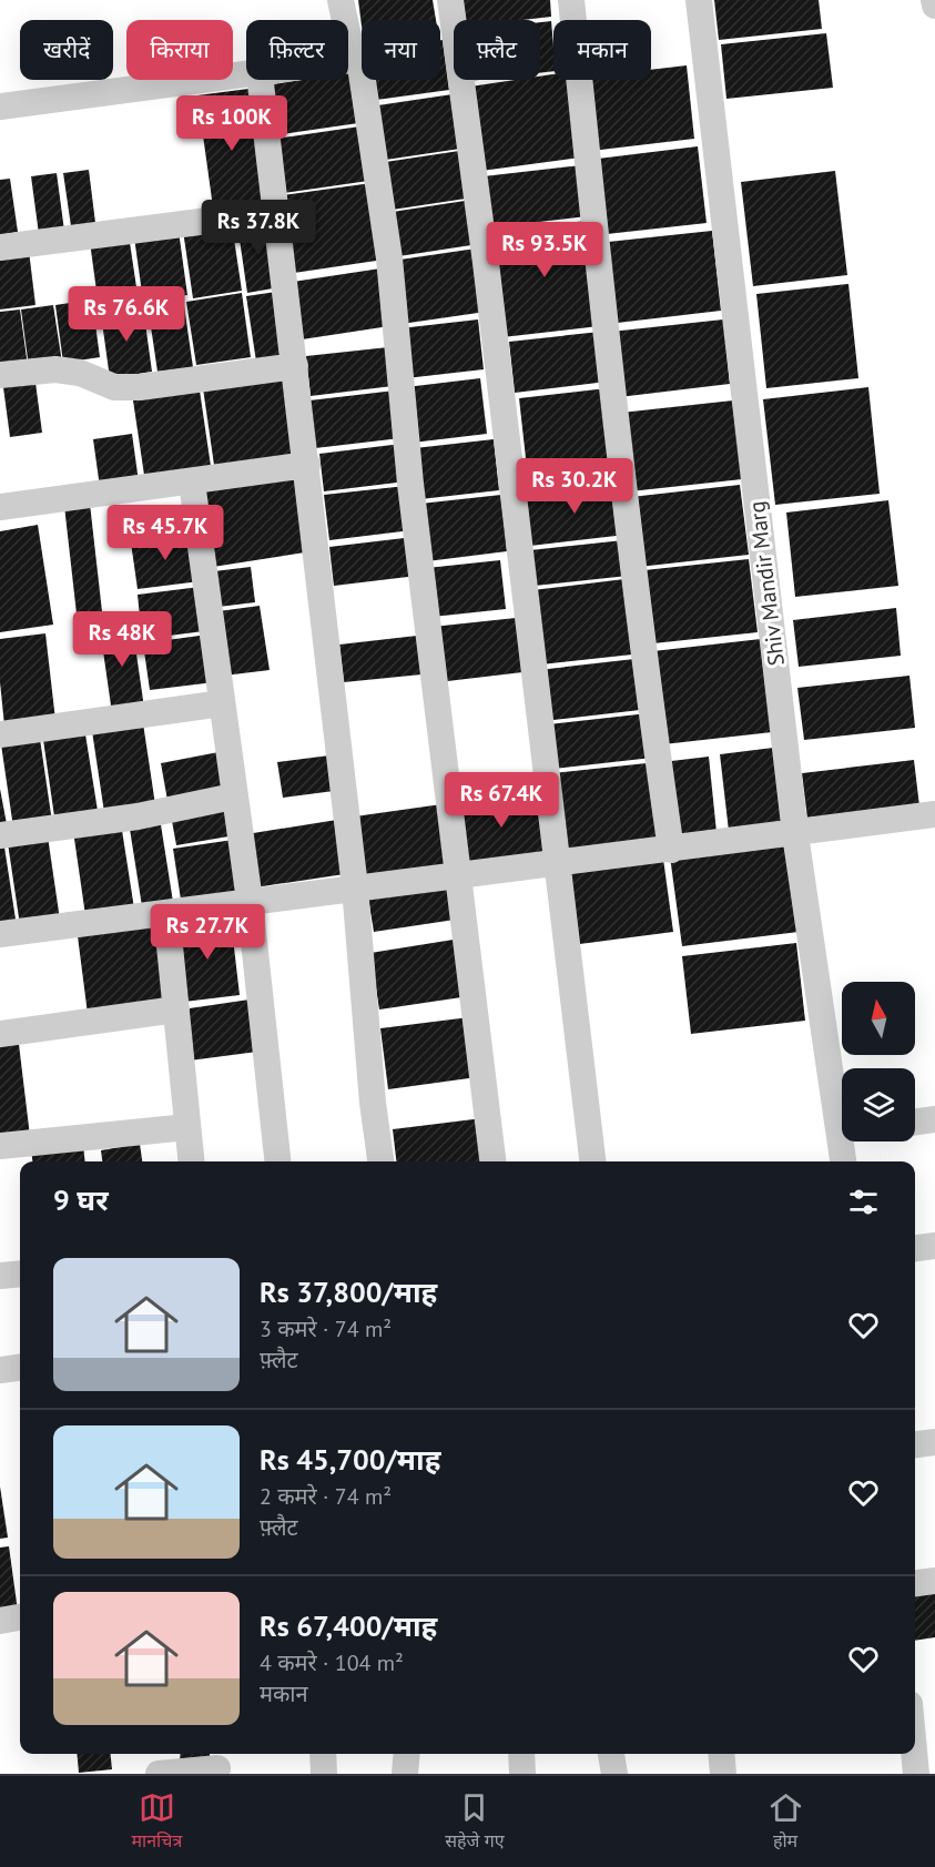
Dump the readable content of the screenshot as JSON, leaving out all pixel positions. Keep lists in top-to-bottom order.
{
  "streets": {
    "street": ["Shiv Mandir Marg"]
  },
  "north": "top",
  "page": {
    "chip": [
      "खरीदें",
      "किराया",
      "फ़िल्टर",
      "नया",
      "फ़्लैट",
      "मकान"
    ],
    "price": [
      "Rs 100K",
      "Rs 37.8K",
      "Rs 93.5K",
      "Rs 76.6K",
      "Rs 30.2K",
      "Rs 45.7K",
      "Rs 48K",
      "Rs 67.4K",
      "Rs 27.7K"
    ],
    "heading": "9 घर",
    "list": [
      {
        "name": "Rs 37,800/माह",
        "note": "3 कमरे · 74 m² · फ़्लैट"
      },
      {
        "name": "Rs 45,700/माह",
        "note": "2 कमरे · 74 m² · फ़्लैट"
      },
      {
        "name": "Rs 67,400/माह",
        "note": "4 कमरे · 104 m² · मकान"
      }
    ],
    "tabs": ["मानचित्र", "सहेजे गए", "होम"]
  }
}
